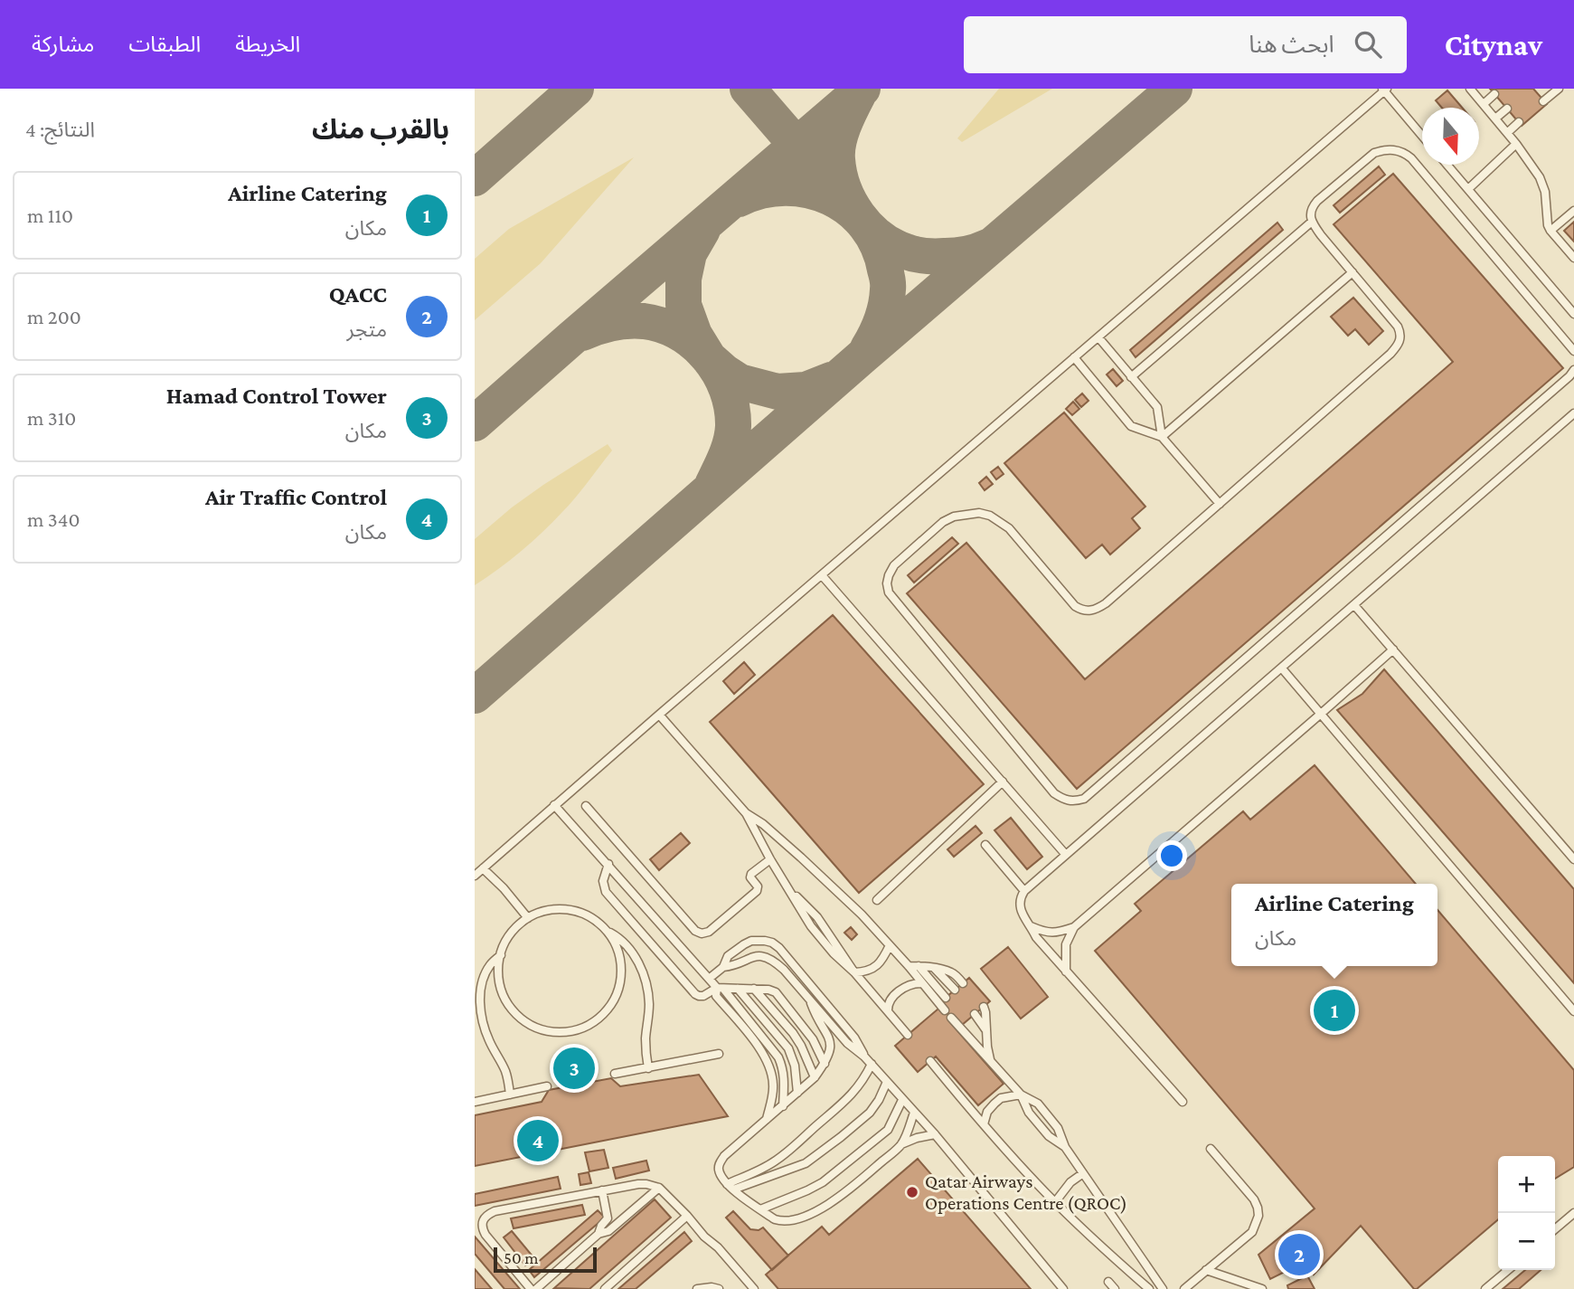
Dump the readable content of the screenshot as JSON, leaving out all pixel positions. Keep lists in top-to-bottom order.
{
  "places": ["Qatar Airways Operations Centre (QROC)"],
  "scale_bar": "50 m",
  "north": "bottom",
  "page": {
    "header": "Citynav",
    "search": "ابحث هنا",
    "nav": ["الخريطة", "الطبقات", "مشاركة"],
    "heading": ["بالقرب منك", "النتائج: 4"],
    "list": [
      {
        "mark": "1",
        "name": "Airline Catering",
        "note": "مكان",
        "value": "110 m"
      },
      {
        "mark": "2",
        "name": "QACC",
        "note": "متجر",
        "value": "200 m"
      },
      {
        "mark": "3",
        "name": "Hamad Control Tower",
        "note": "مكان",
        "value": "310 m"
      },
      {
        "mark": "4",
        "name": "Air Traffic Control",
        "note": "مكان",
        "value": "340 m"
      }
    ],
    "popup": ["Airline Catering", "مكان"],
    "pins": [
      "1",
      "3",
      "4",
      "2"
    ],
    "map_buttons": ["+", "−"],
    "scale": "50 m"
  }
}
